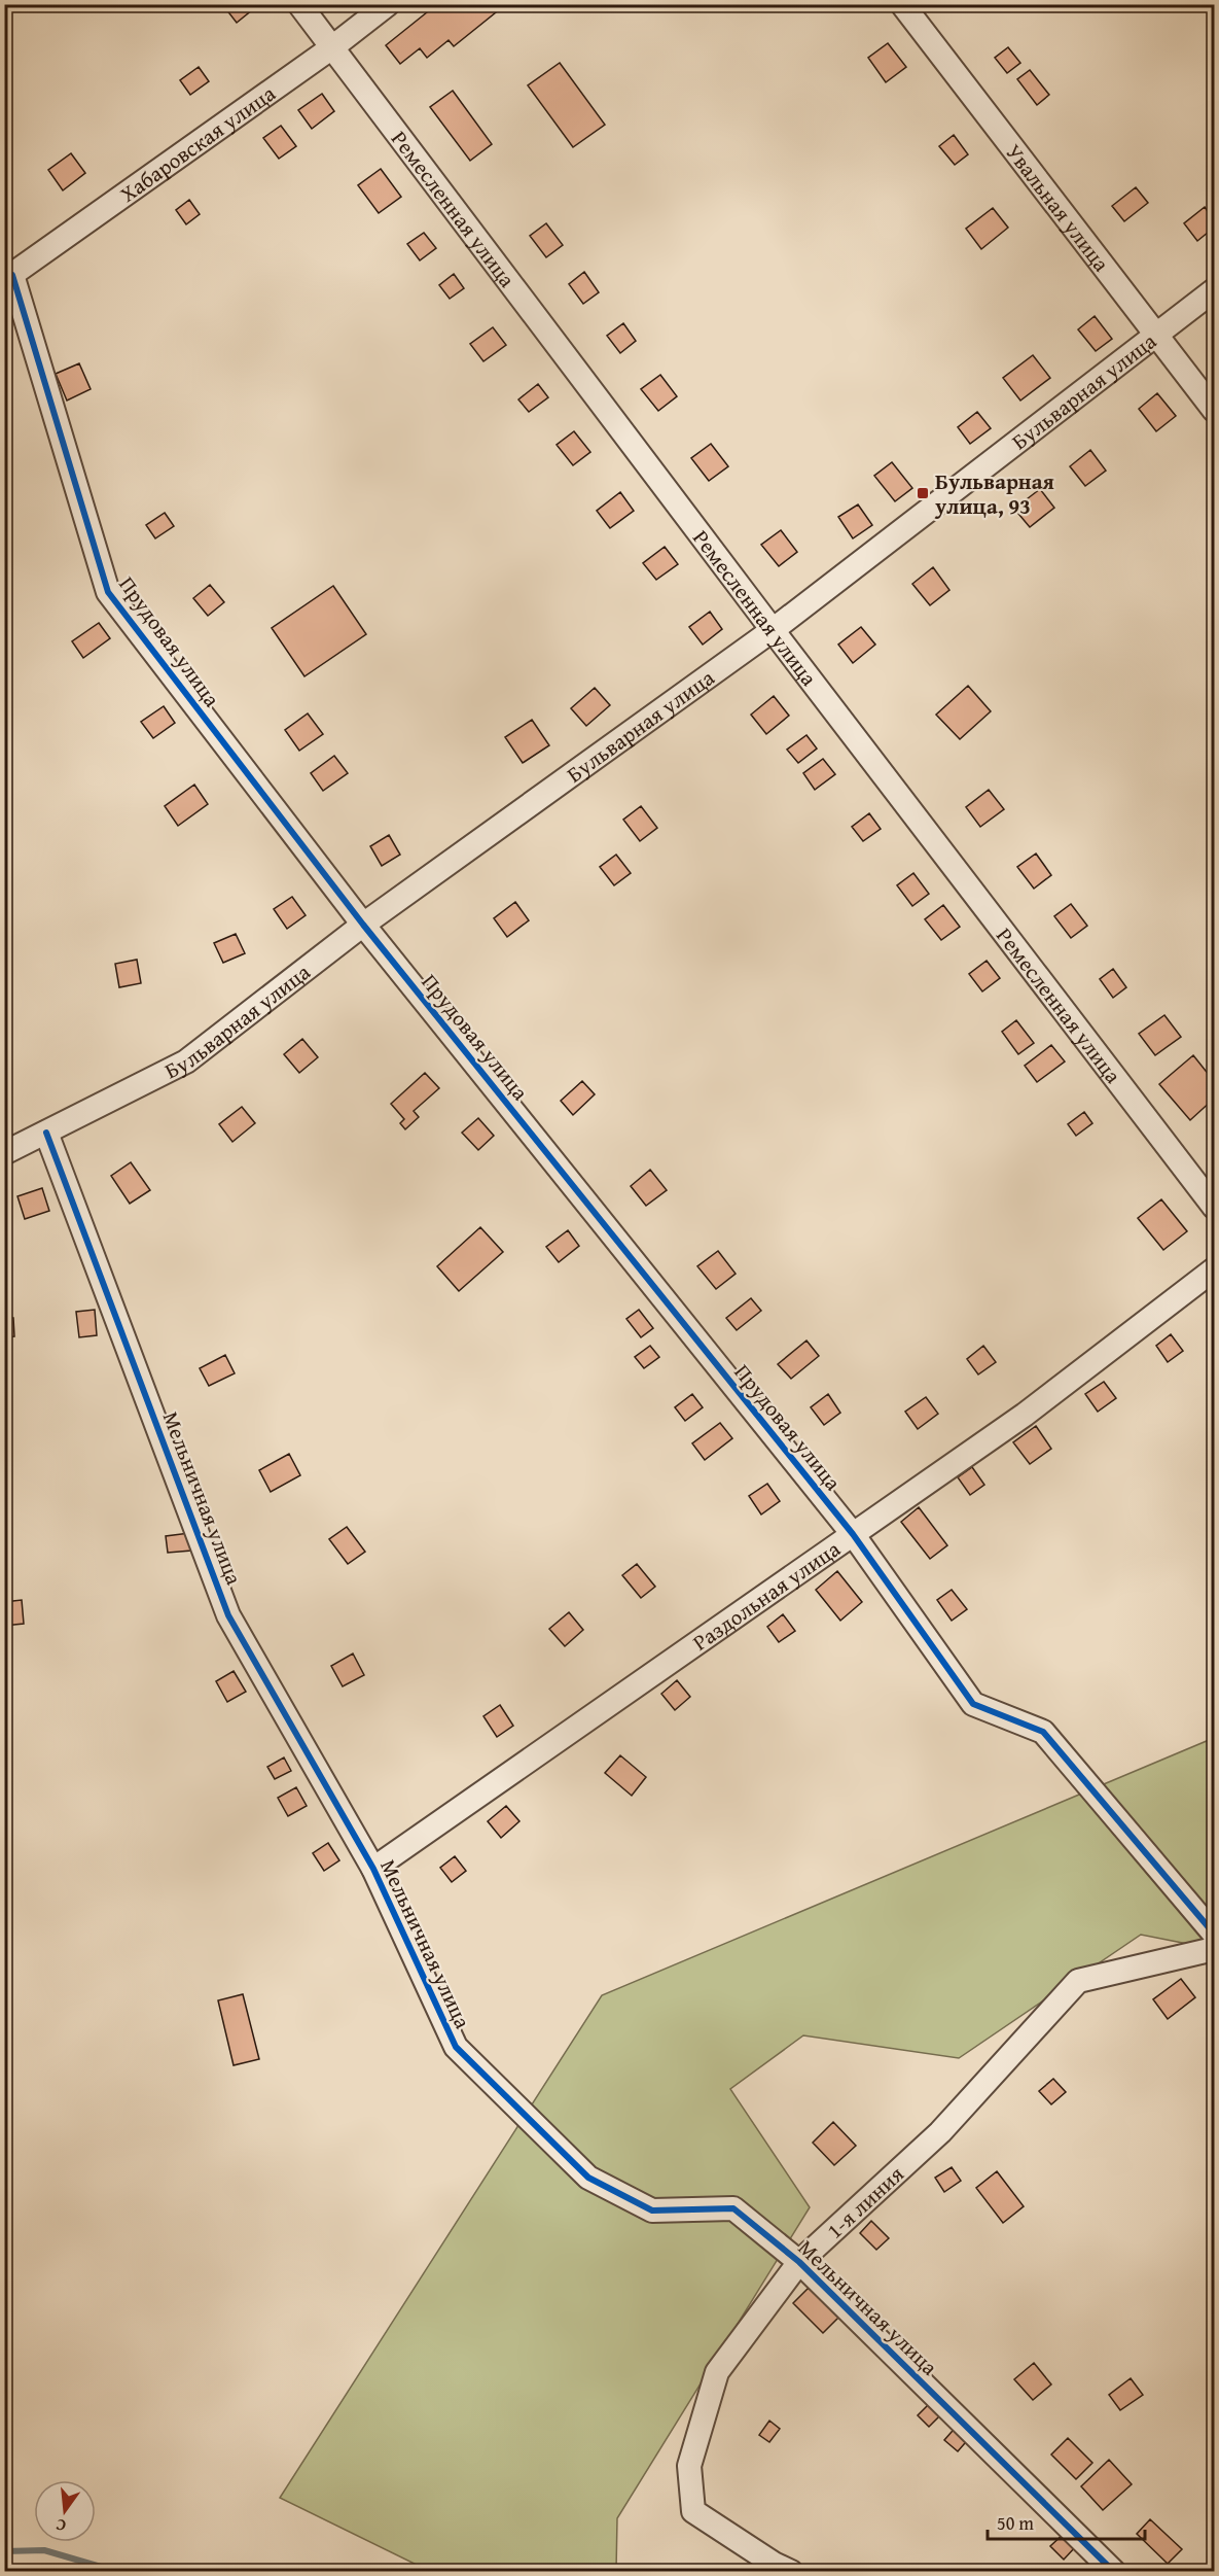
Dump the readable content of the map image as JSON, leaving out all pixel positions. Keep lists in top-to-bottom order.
{
  "streets": {
    "street": [
      "Хабаровская улица",
      "Увальная улица",
      "Ремесленная улица",
      "Бульварная улица",
      "Прудовая улица",
      "Мельничная улица",
      "Раздольная улица",
      "1-я линия"
    ]
  },
  "crossings": [
    ["Хабаровская улица", "Ремесленная улица"],
    ["Хабаровская улица", "Прудовая улица"],
    ["Увальная улица", "Бульварная улица"],
    ["Ремесленная улица", "Бульварная улица"],
    ["Бульварная улица", "Прудовая улица"],
    ["Бульварная улица", "Мельничная улица"],
    ["Прудовая улица", "Раздольная улица"],
    ["Мельничная улица", "Раздольная улица"],
    ["Мельничная улица", "1-я линия"]
  ],
  "places": {
    "transit": ["Бульварная улица, 93"]
  },
  "scale_bar": "50 m",
  "north": "bottom"
}
